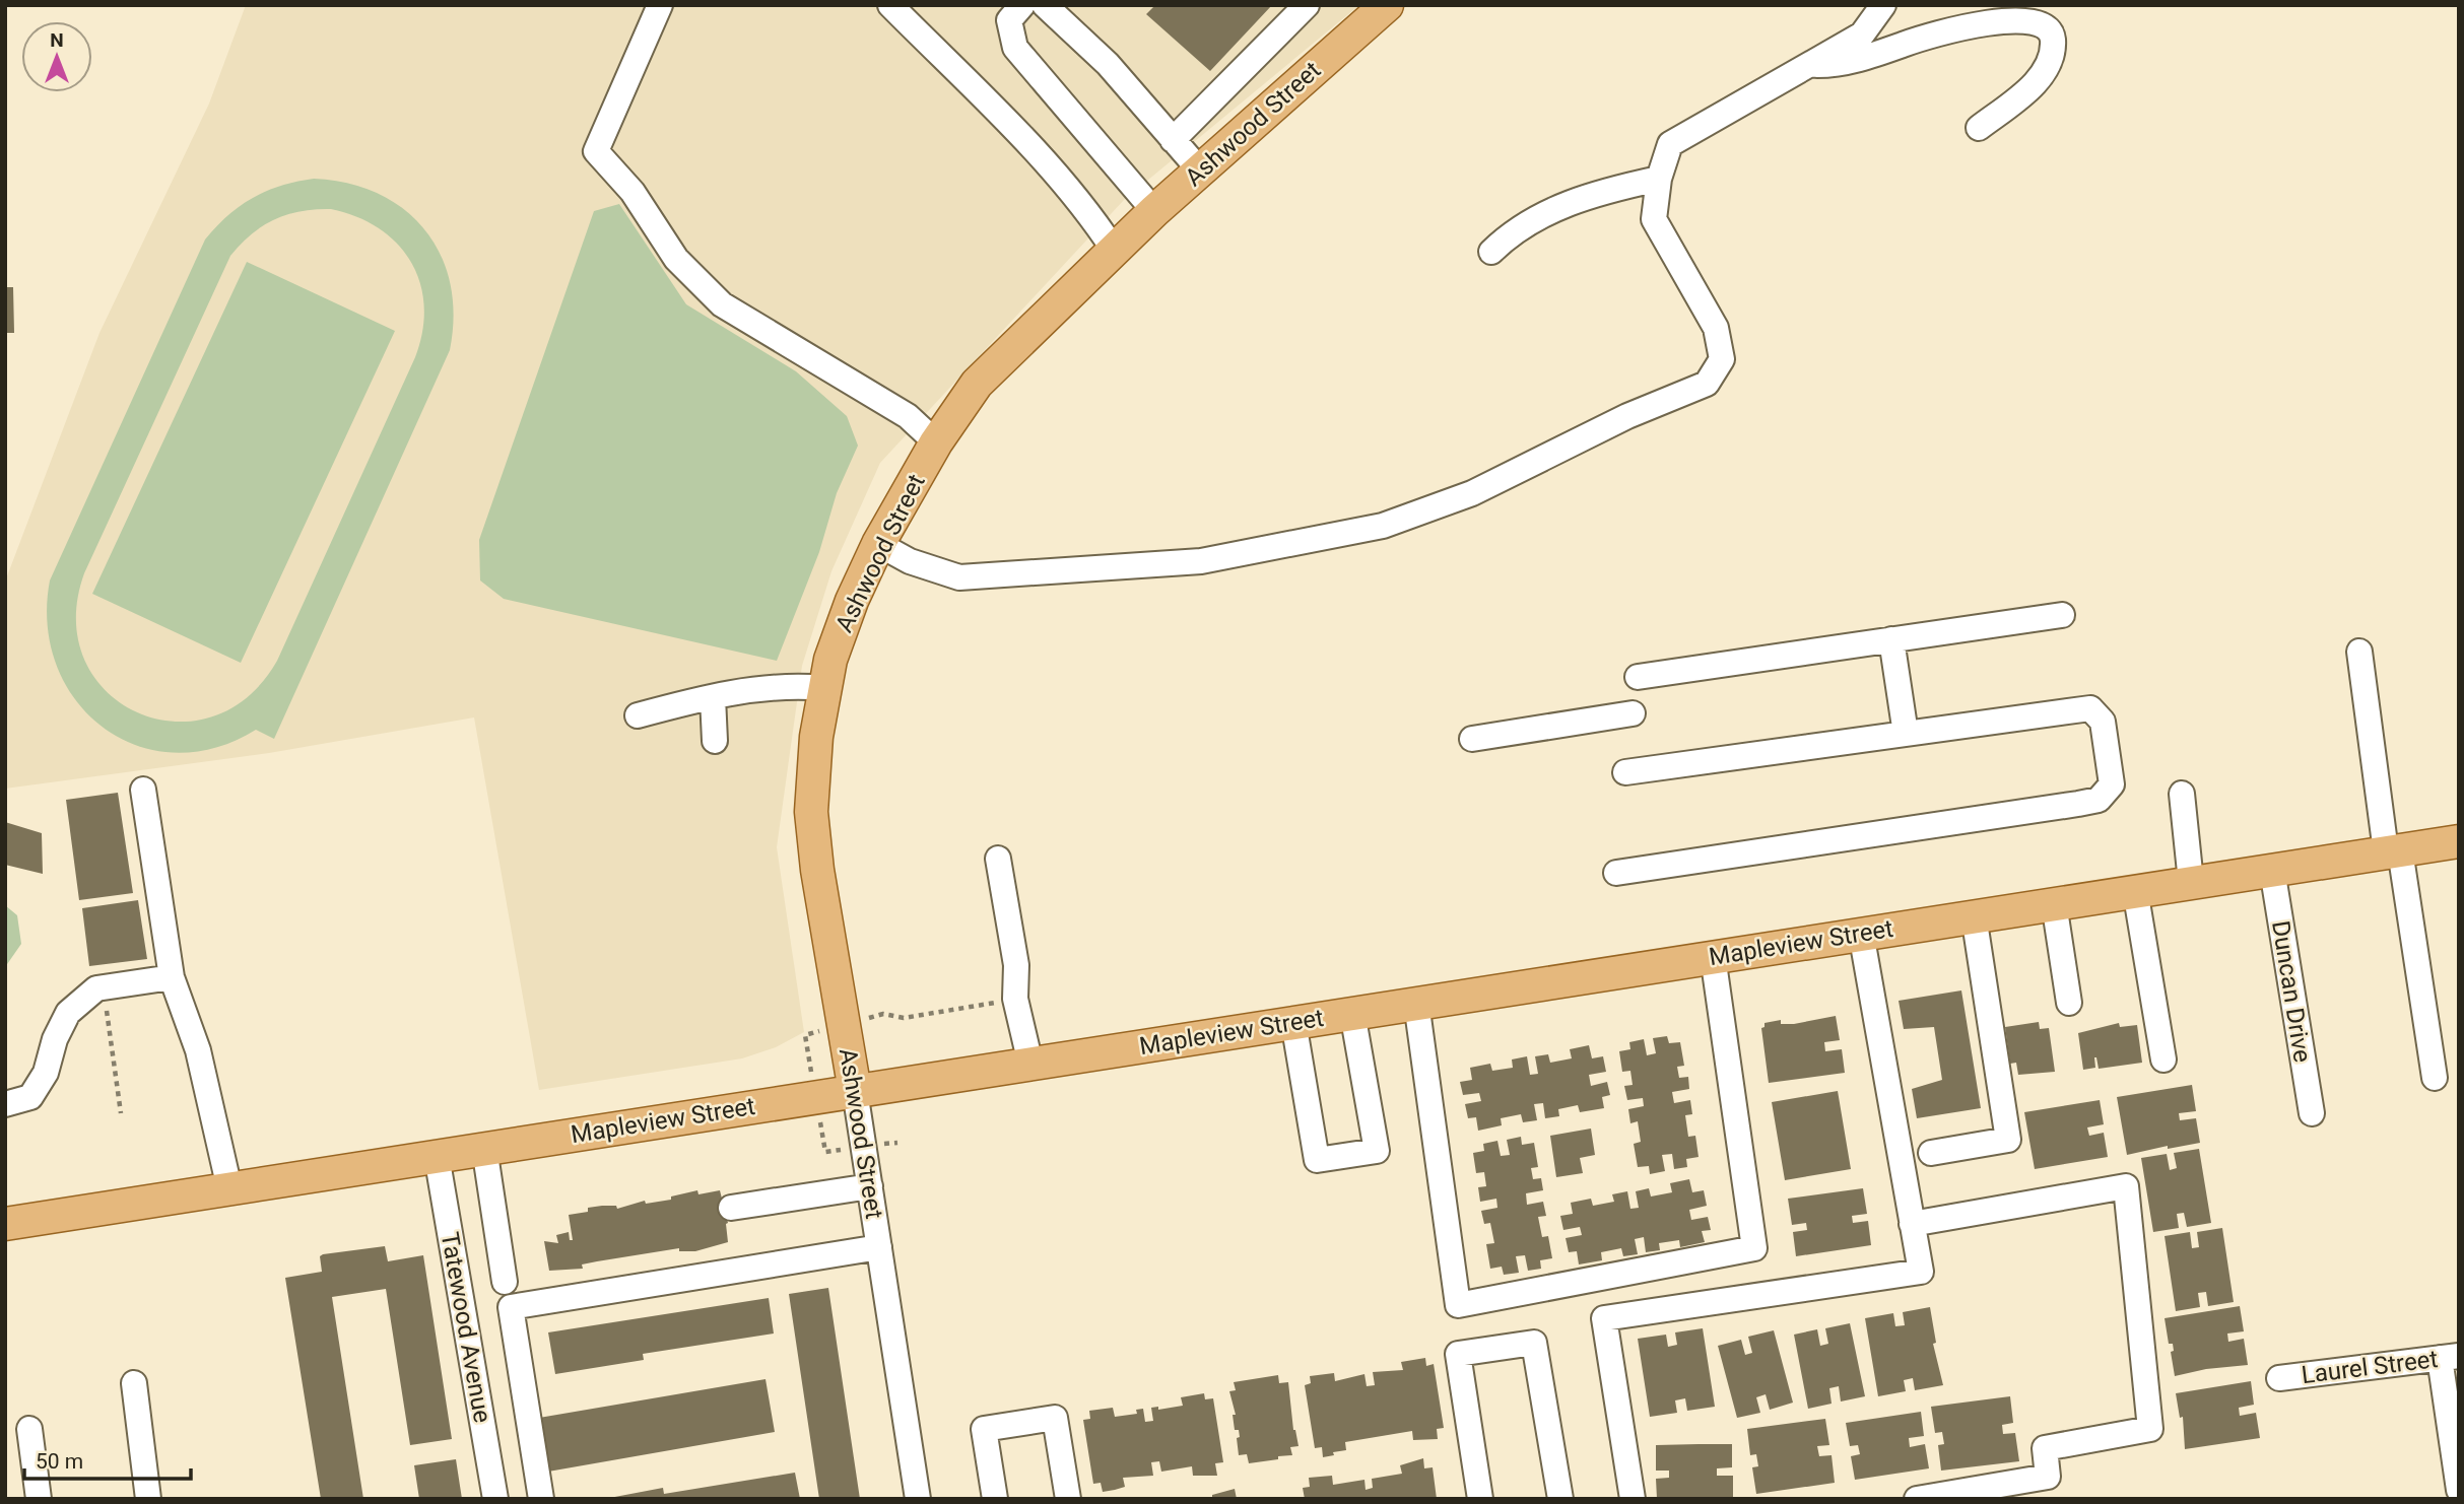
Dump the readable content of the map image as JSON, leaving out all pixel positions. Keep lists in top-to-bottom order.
{
  "streets": {
    "main road": ["Ashwood Street", "Mapleview Street"],
    "street": ["Duncan Drive", "Tatewood Avenue", "Laurel Street"]
  },
  "crossings": [
    ["Ashwood Street", "Mapleview Street"],
    ["Mapleview Street", "Duncan Drive"],
    ["Mapleview Street", "Tatewood Avenue"]
  ],
  "scale_bar": "50 m",
  "north": "top"
}
